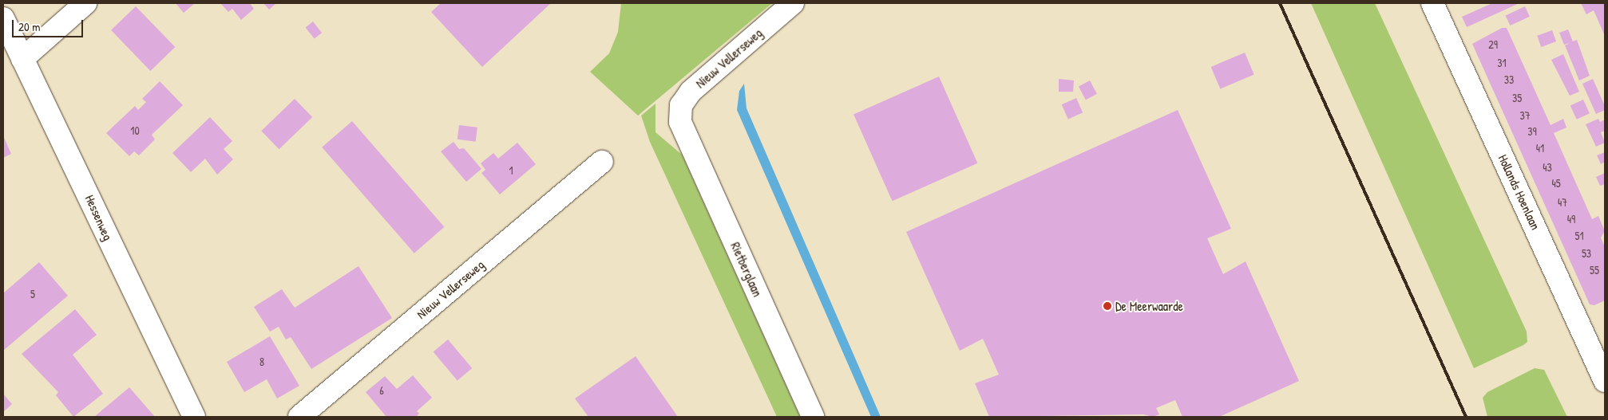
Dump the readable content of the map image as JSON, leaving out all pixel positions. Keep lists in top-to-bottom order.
{
  "streets": {
    "street": [
      "Nieuw Vellerseweg",
      "Hollands Hoenlaan",
      "Hessenweg",
      "Rietberglaan"
    ]
  },
  "crossings": [
    ["Nieuw Vellerseweg", "Rietberglaan"]
  ],
  "places": ["De Meerwaarde"],
  "house_numbers": [
    "29",
    "31",
    "33",
    "35",
    "37",
    "10",
    "39",
    "41",
    "43",
    "1",
    "45",
    "47",
    "49",
    "51",
    "53",
    "55",
    "5",
    "8",
    "6"
  ],
  "scale_bar": "20 m"
}
